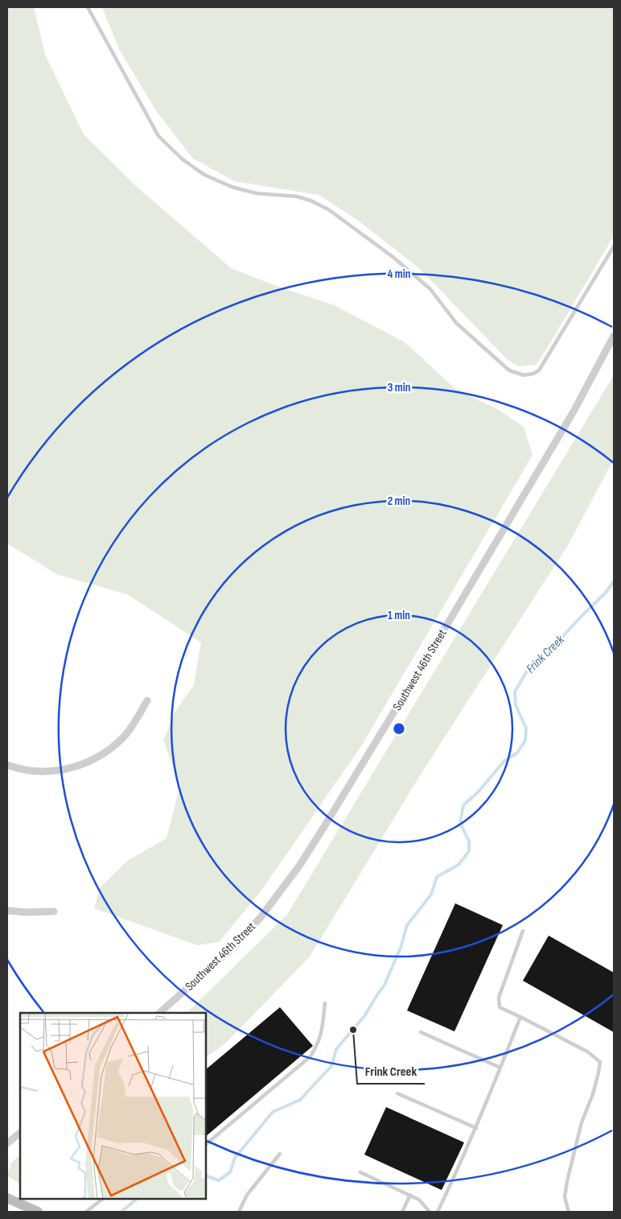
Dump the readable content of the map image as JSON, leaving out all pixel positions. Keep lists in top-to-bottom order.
{
  "streets": {
    "street": ["Southwest 46th Street"]
  },
  "water": ["Frink Creek"],
  "places": ["Frink Creek"],
  "rings": [
    "4 min",
    "3 min",
    "2 min",
    "1 min"
  ]
}
